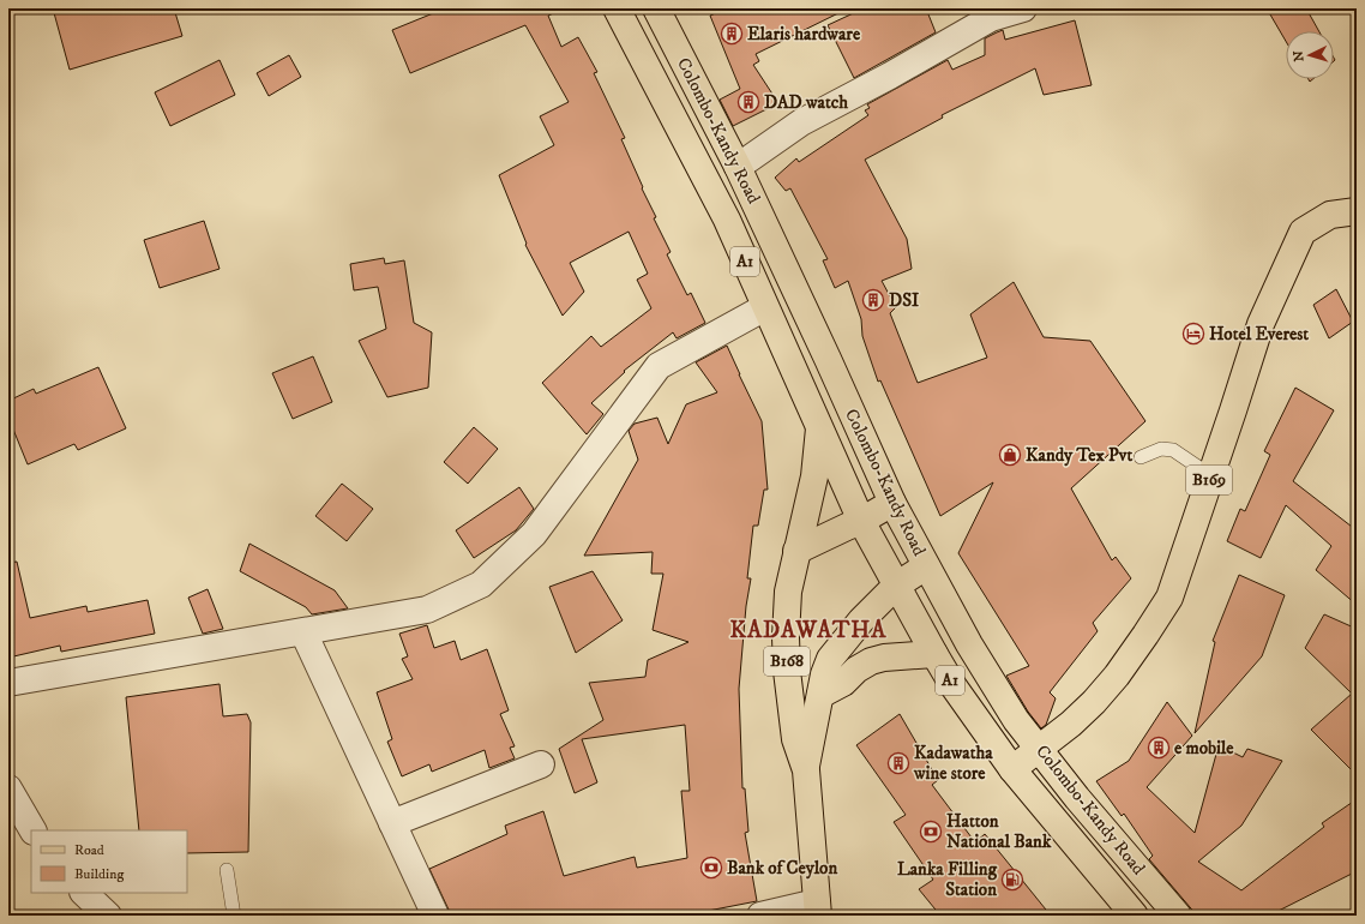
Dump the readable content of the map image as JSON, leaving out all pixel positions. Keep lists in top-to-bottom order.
{
  "streets": {
    "main road": [
      "Colombo-Kandy Road",
      "A1",
      "B169",
      "B168"
    ]
  },
  "crossings": [
    ["Colombo-Kandy Road", "B169"],
    ["Colombo-Kandy Road", "B168"]
  ],
  "districts": ["KADAWATHA"],
  "places": {
    "building": [
      "Elaris hardware",
      "DAD watch",
      "DSI",
      "e mobile",
      "Kadawatha wine store"
    ],
    "hotel": ["Hotel Everest"],
    "shop": ["Kandy Tex Pvt"],
    "bank": ["Hatton National Bank", "Bank of Ceylon"],
    "fuel station": ["Lanka Filling Station"]
  },
  "legend": ["Road", "Building"],
  "north": "left"
}
